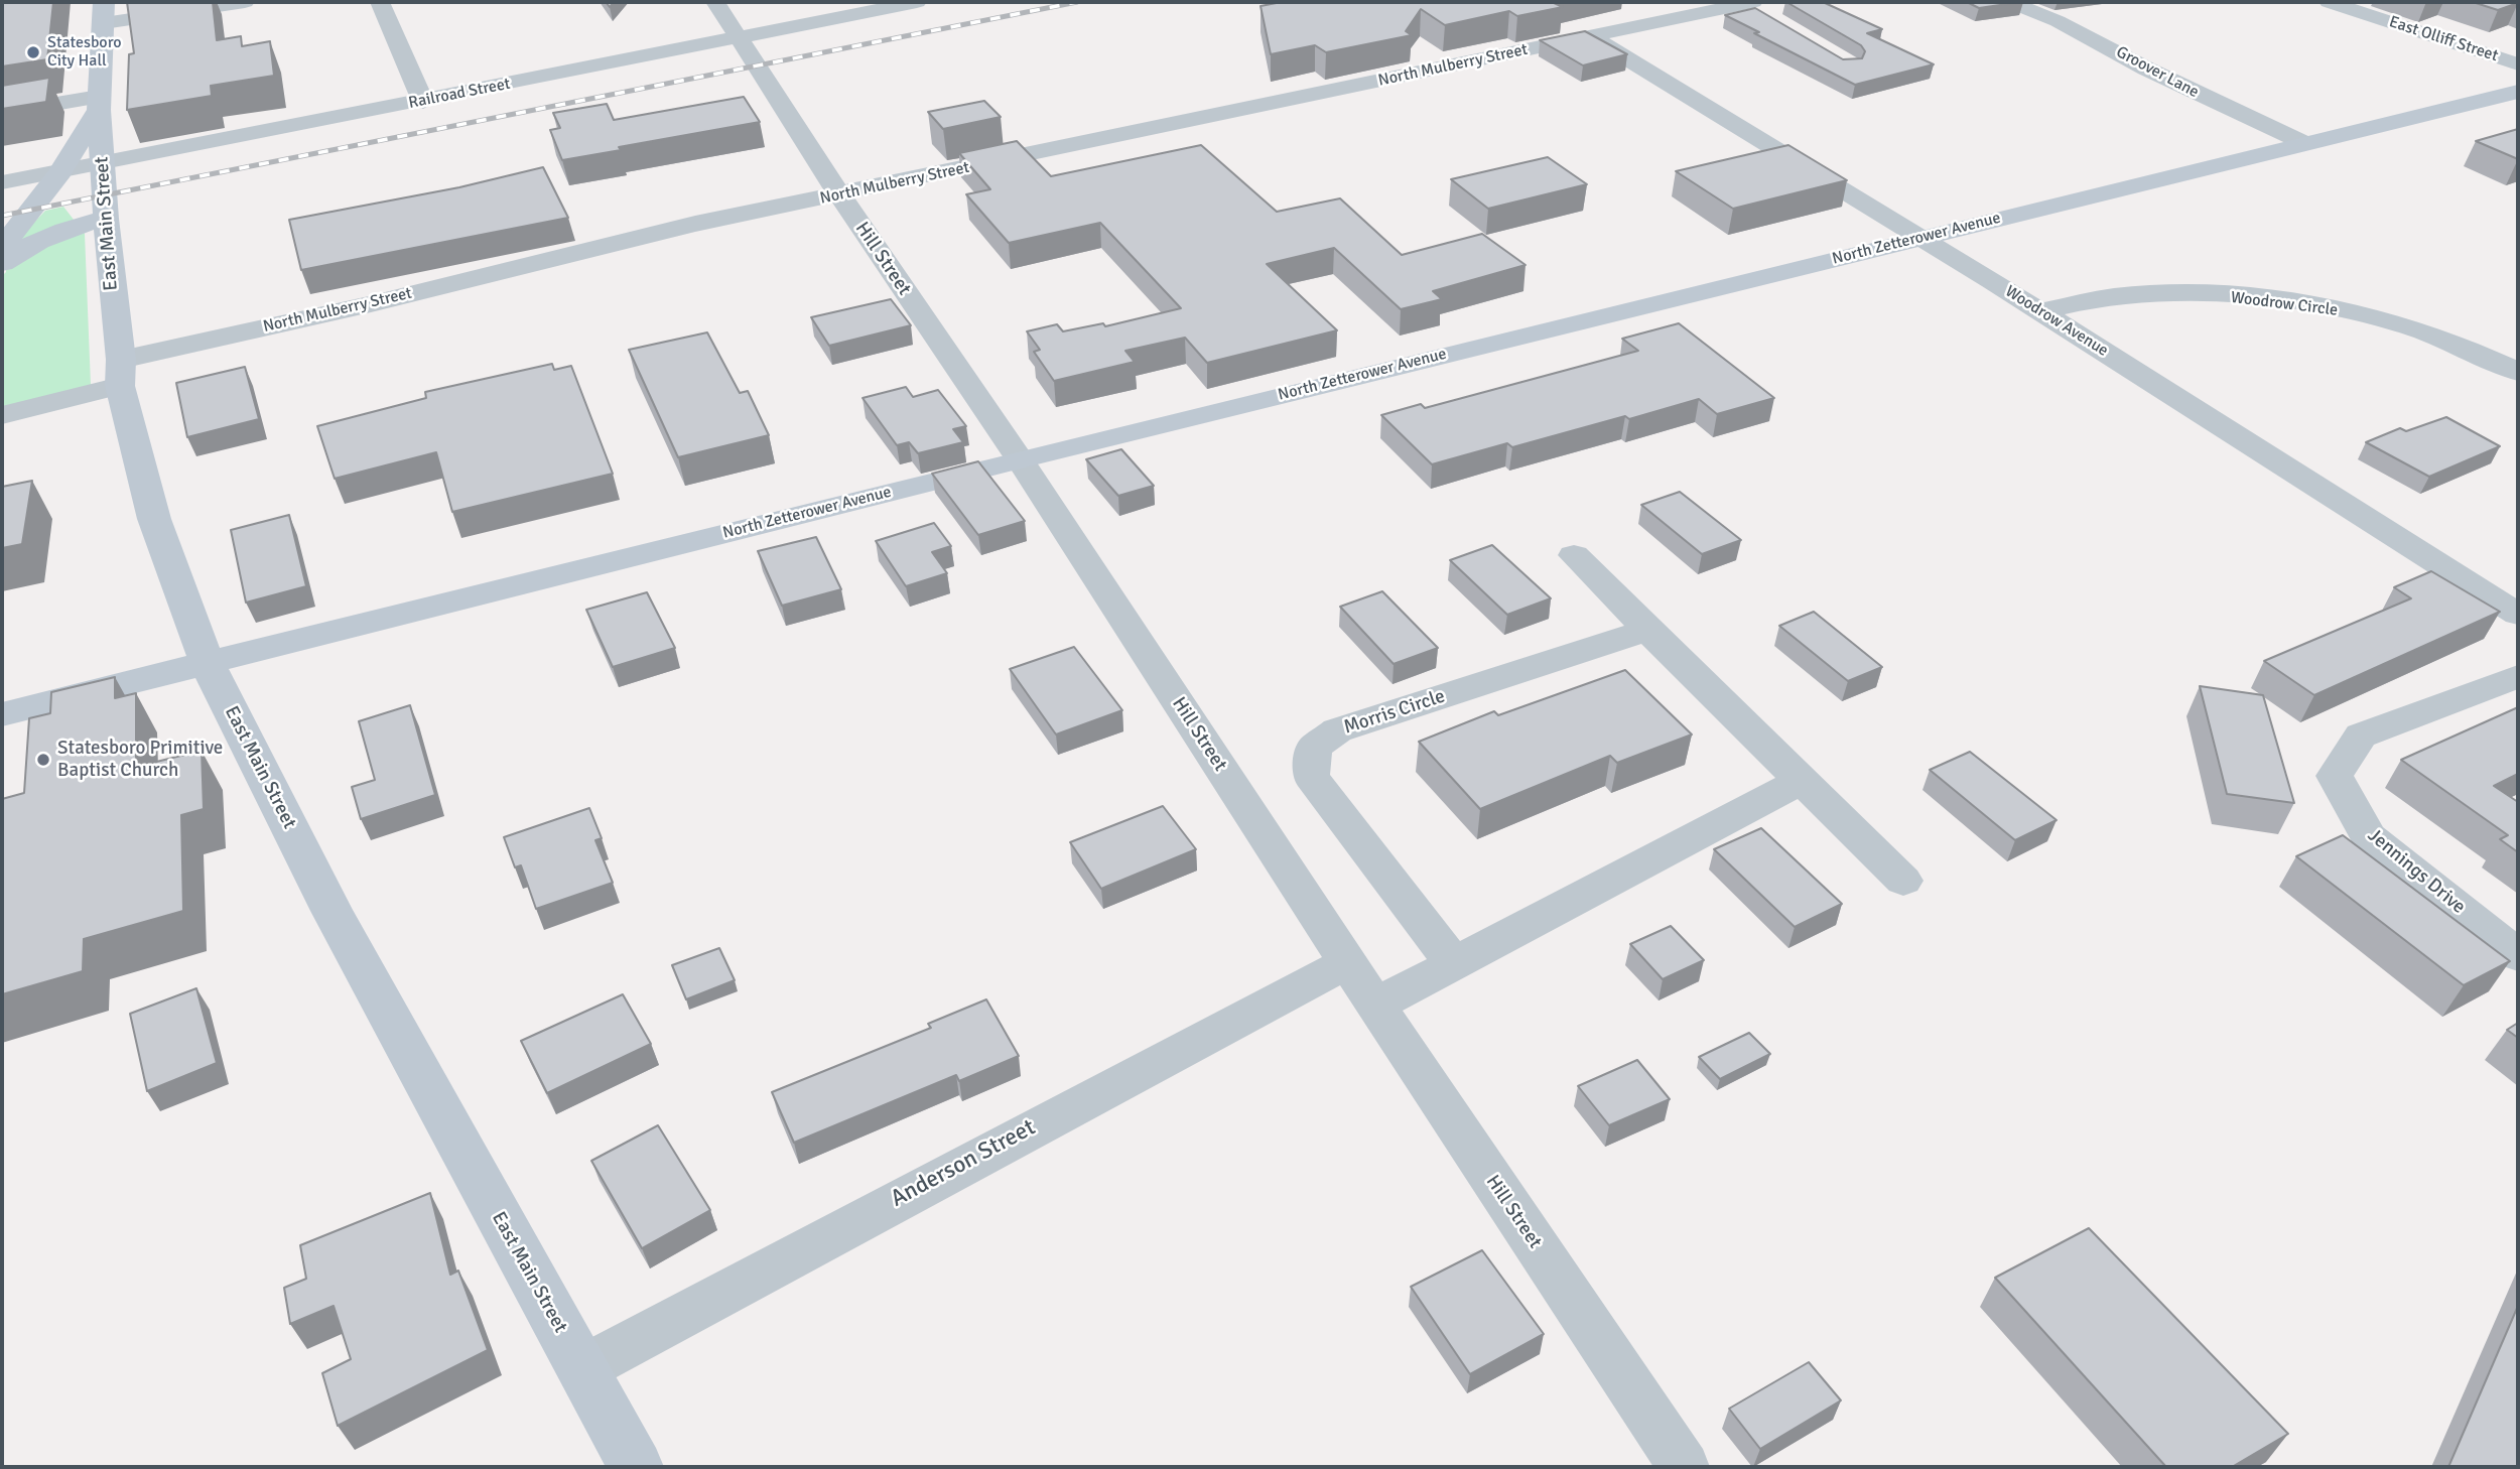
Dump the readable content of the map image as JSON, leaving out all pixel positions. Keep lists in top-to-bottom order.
{
  "streets": {
    "street": [
      "East Olliff Street",
      "North Mulberry Street",
      "Groover Lane",
      "Railroad Street",
      "East Main Street",
      "North Zetterower Avenue",
      "Hill Street",
      "Woodrow Circle",
      "Woodrow Avenue",
      "Morris Circle",
      "Jennings Drive",
      "Anderson Street"
    ]
  },
  "crossings": [
    ["North Mulberry Street", "East Main Street"],
    ["North Mulberry Street", "Hill Street"],
    ["North Mulberry Street", "Woodrow Avenue"],
    ["Groover Lane", "North Zetterower Avenue"],
    ["Railroad Street", "East Main Street"],
    ["Railroad Street", "Hill Street"],
    ["East Main Street", "North Zetterower Avenue"],
    ["East Main Street", "Anderson Street"],
    ["North Zetterower Avenue", "Hill Street"],
    ["North Zetterower Avenue", "Woodrow Avenue"],
    ["Hill Street", "Anderson Street"],
    ["Woodrow Circle", "Woodrow Avenue"]
  ],
  "places": ["Statesboro City Hall", "Statesboro Primitive Baptist Church"]
}
